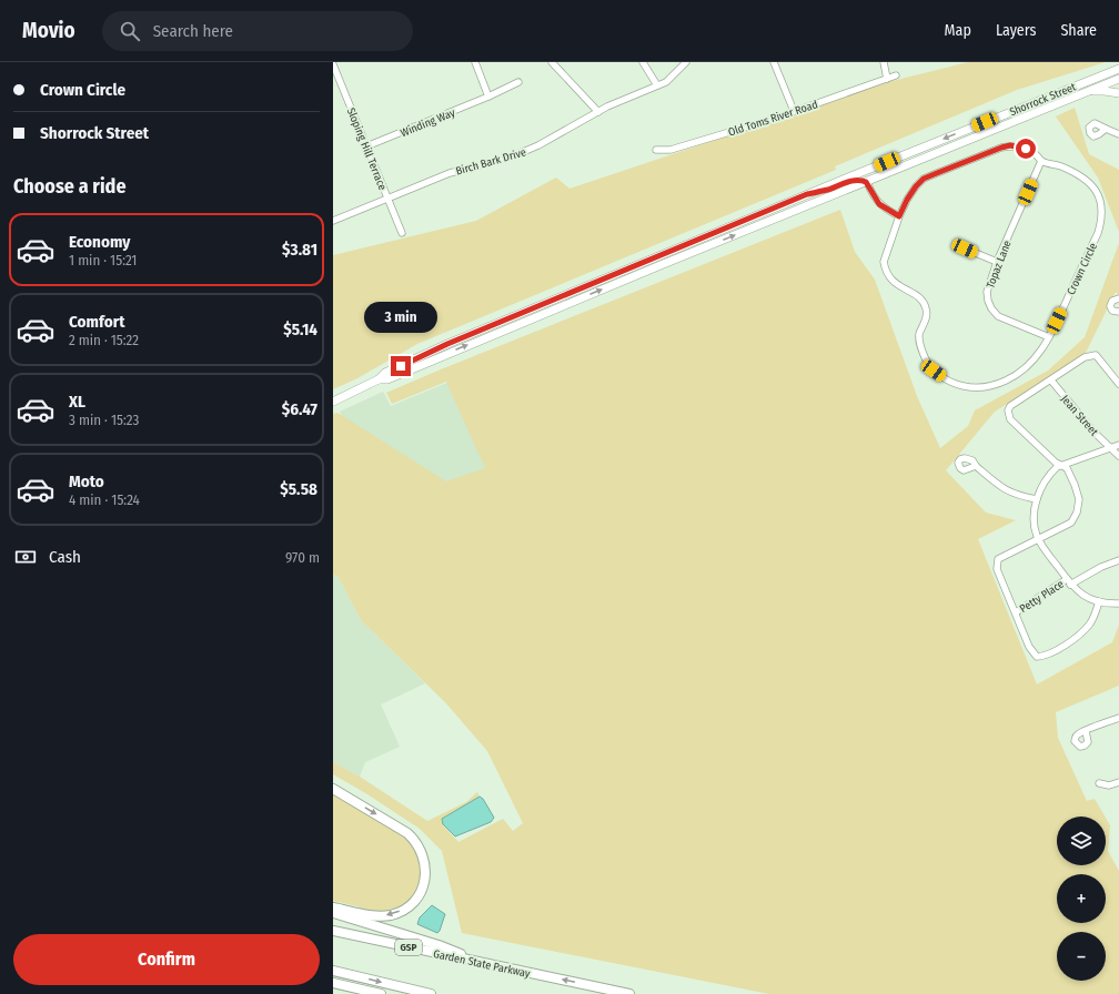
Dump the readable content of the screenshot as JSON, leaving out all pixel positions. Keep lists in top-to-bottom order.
{
  "streets": {
    "highway": ["GSP", "Garden State Parkway"],
    "main road": ["Shorrock Street"],
    "street": [
      "Old Toms River Road",
      "Winding Way",
      "Sloping Hill Terrace",
      "Birch Bark Drive",
      "Topaz Lane",
      "Crown Circle",
      "Jean Street",
      "Petty Place"
    ]
  },
  "crossings": [
    ["Winding Way", "Sloping Hill Terrace"],
    ["Sloping Hill Terrace", "Birch Bark Drive"],
    ["Topaz Lane", "Crown Circle"]
  ],
  "one_way": ["Garden State Parkway"],
  "page": {
    "header": "Movio",
    "search": "Search here",
    "nav": ["Map", "Layers", "Share"],
    "banner": ["Crown Circle", "Shorrock Street"],
    "heading": "Choose a ride",
    "list": [
      {
        "name": "Economy",
        "note": "1 min · 15:21",
        "value": "$3.81"
      },
      {
        "name": "Comfort",
        "note": "2 min · 15:22",
        "value": "$5.14"
      },
      {
        "name": "XL",
        "note": "3 min · 15:23",
        "value": "$6.47"
      },
      {
        "name": "Moto",
        "note": "4 min · 15:24",
        "value": "$5.58"
      }
    ],
    "bubble": "3 min",
    "pay": ["Cash", "970 m"],
    "map_buttons": ["+", "−"],
    "buttons": "Confirm"
  }
}
